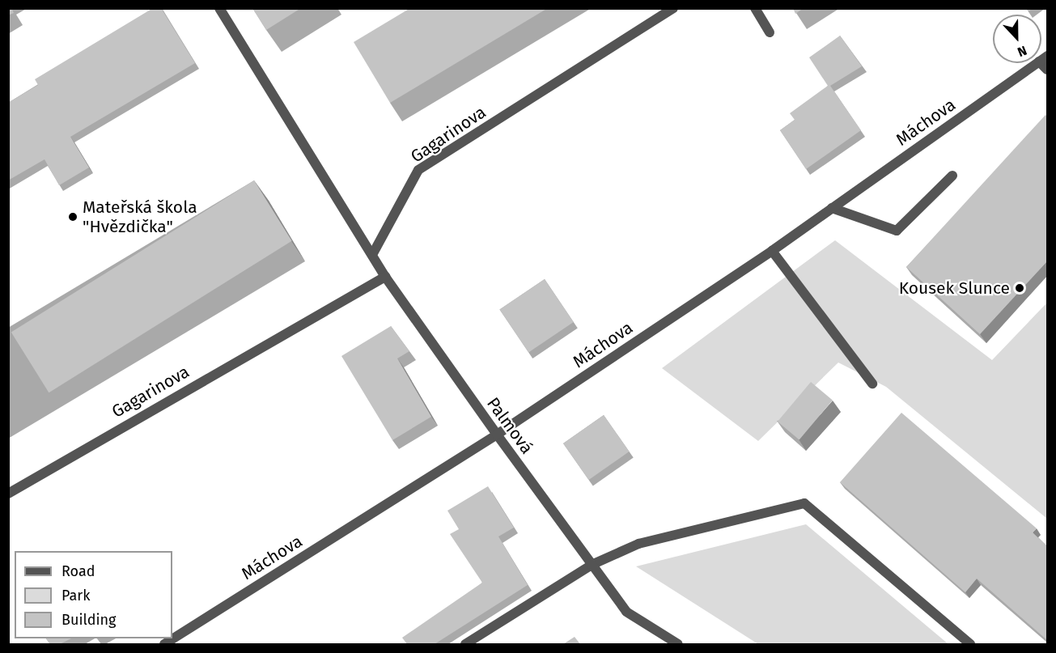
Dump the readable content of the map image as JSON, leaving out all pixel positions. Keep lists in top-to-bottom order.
{
  "streets": {
    "street": ["Máchova", "Gagarinova", "Palmová"]
  },
  "crossings": [
    ["Máchova", "Palmová"],
    ["Gagarinova", "Palmová"]
  ],
  "places": ["Mateřská škola \"Hvězdička\"", "Kousek Slunce"],
  "legend": ["Road", "Park", "Building"],
  "north": "bottom"
}
